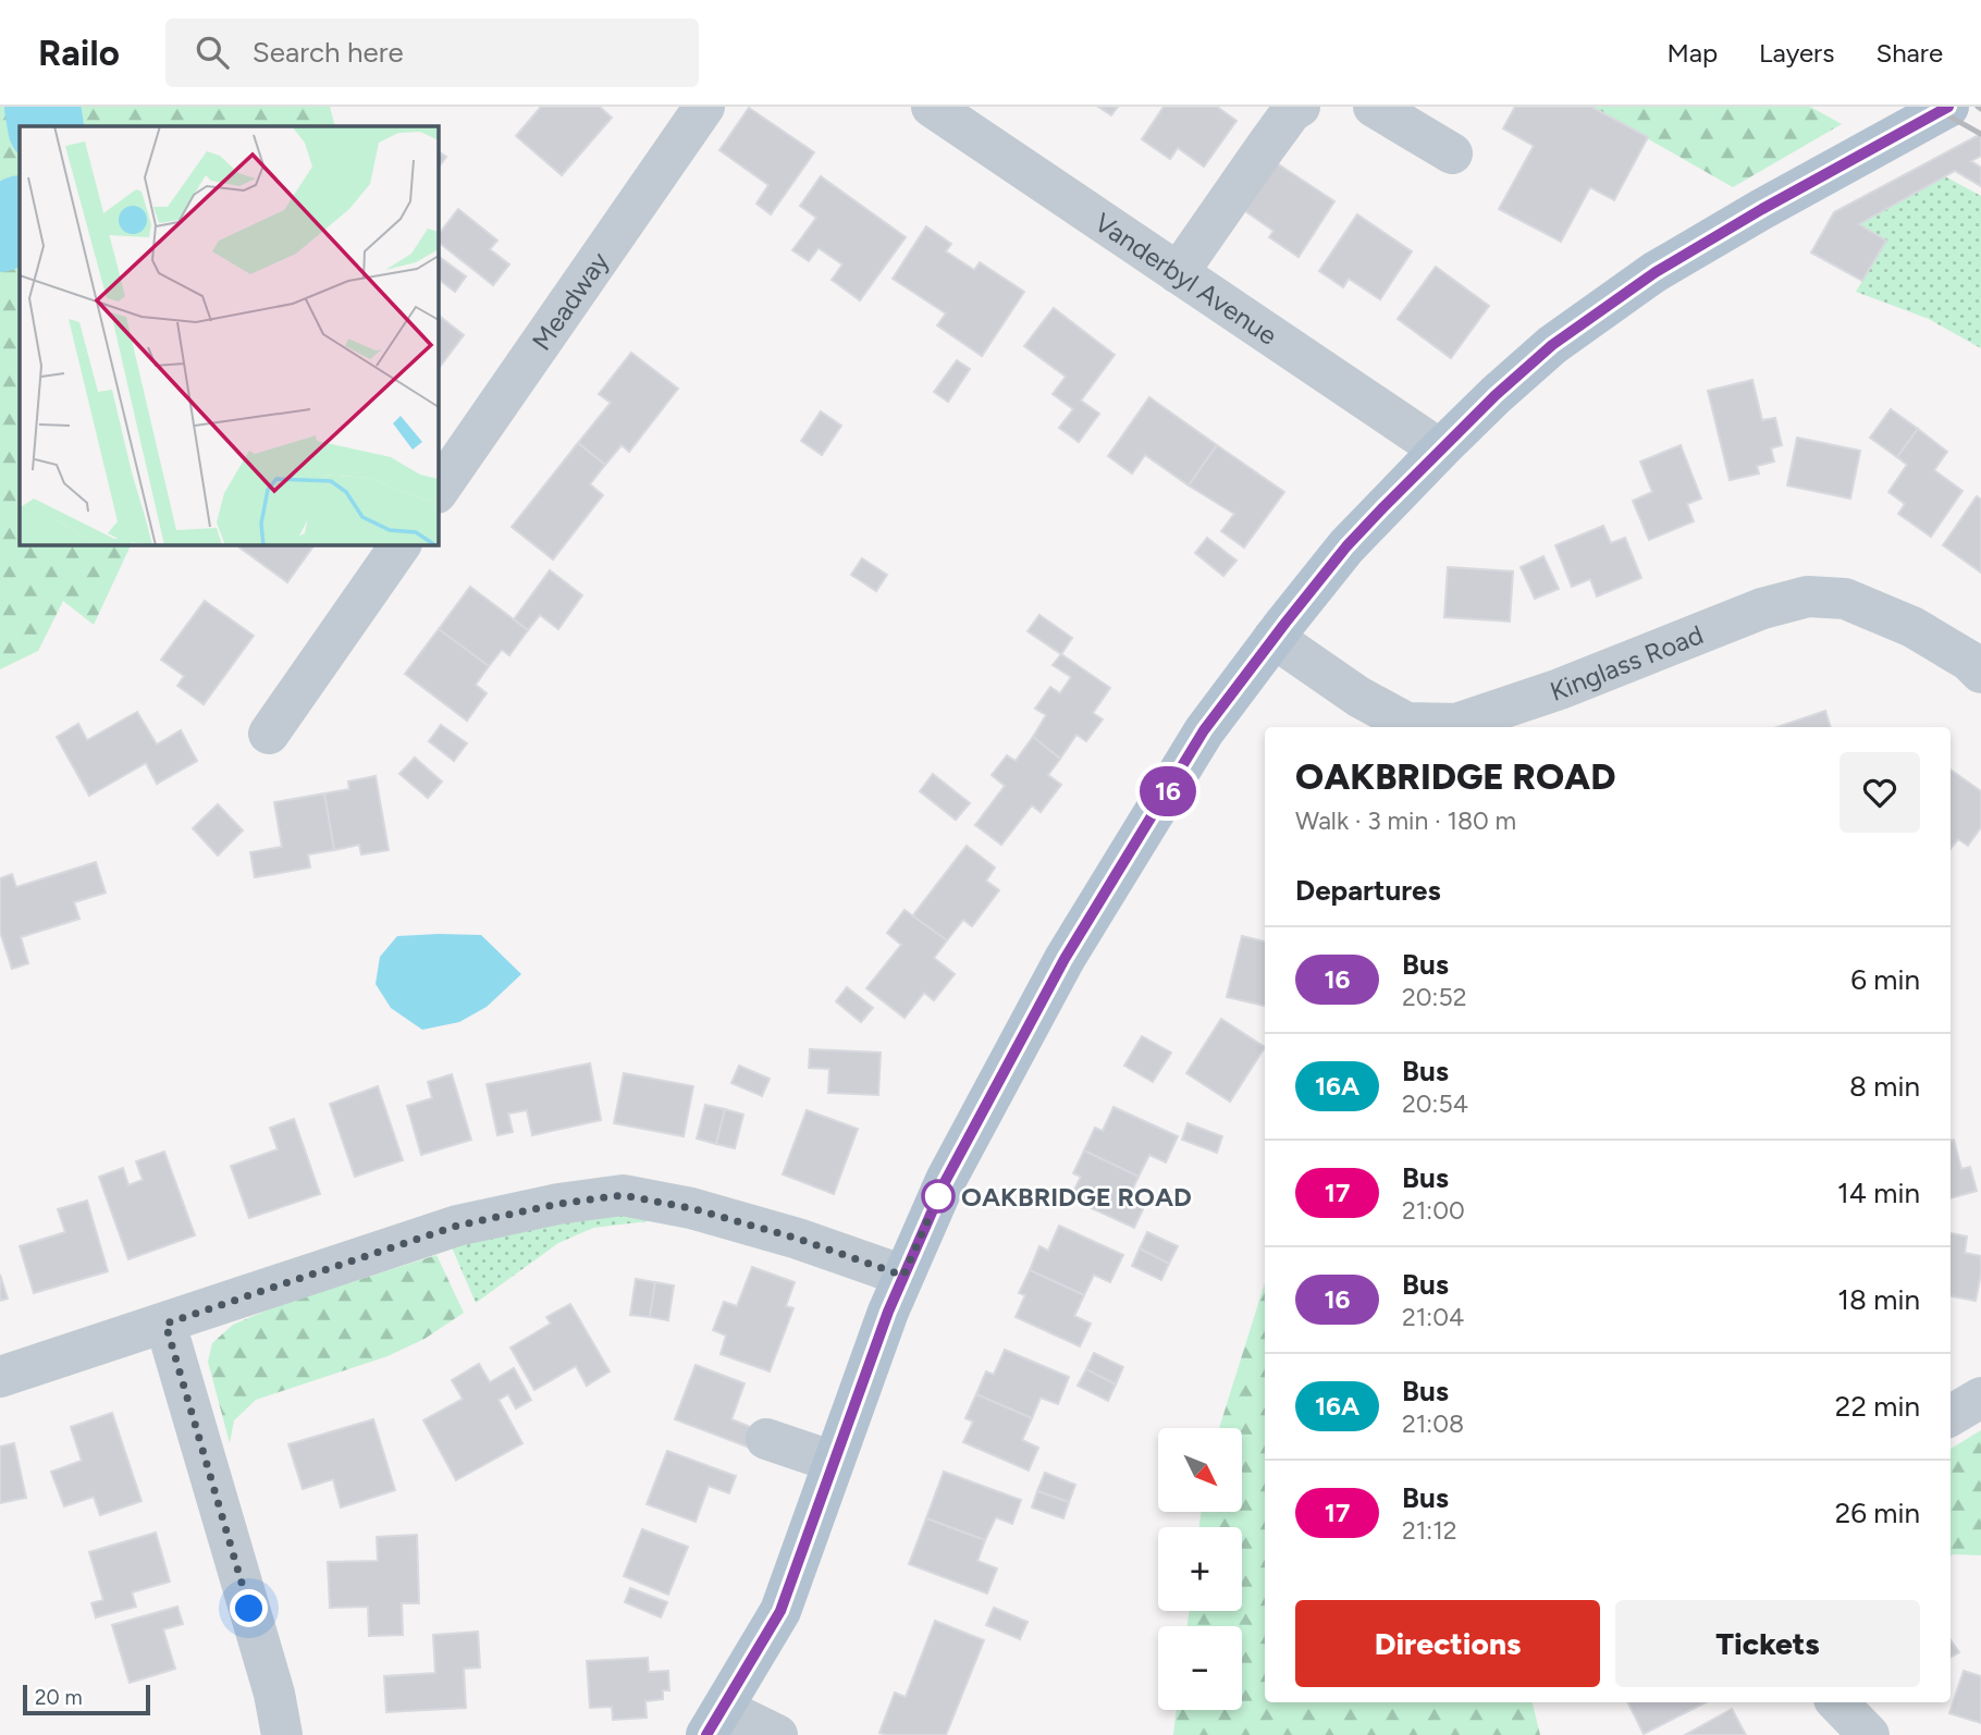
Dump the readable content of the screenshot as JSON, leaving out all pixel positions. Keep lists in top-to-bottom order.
{
  "streets": {
    "street": ["Vanderbyl Avenue", "Meadway", "Kinglass Road"]
  },
  "places": ["OAKBRIDGE ROAD"],
  "lines": ["bus line 16"],
  "scale_bar": "20 m",
  "north": "bottom right",
  "page": {
    "header": "Railo",
    "search": "Search here",
    "nav": ["Map", "Layers", "Share"],
    "on_map": "16",
    "heading": [
      ["OAKBRIDGE ROAD", "Walk · 3 min · 180 m"],
      "Departures"
    ],
    "list": [
      {
        "mark": "16",
        "name": "Bus",
        "note": "20:52",
        "value": "6 min"
      },
      {
        "mark": "16A",
        "name": "Bus",
        "note": "20:54",
        "value": "8 min"
      },
      {
        "mark": "17",
        "name": "Bus",
        "note": "21:00",
        "value": "14 min"
      },
      {
        "mark": "16",
        "name": "Bus",
        "note": "21:04",
        "value": "18 min"
      },
      {
        "mark": "16A",
        "name": "Bus",
        "note": "21:08",
        "value": "22 min"
      },
      {
        "mark": "17",
        "name": "Bus",
        "note": "21:12",
        "value": "26 min"
      }
    ],
    "map_buttons": ["+", "−"],
    "buttons": ["Directions", "Tickets"],
    "scale": "20 m"
  }
}
